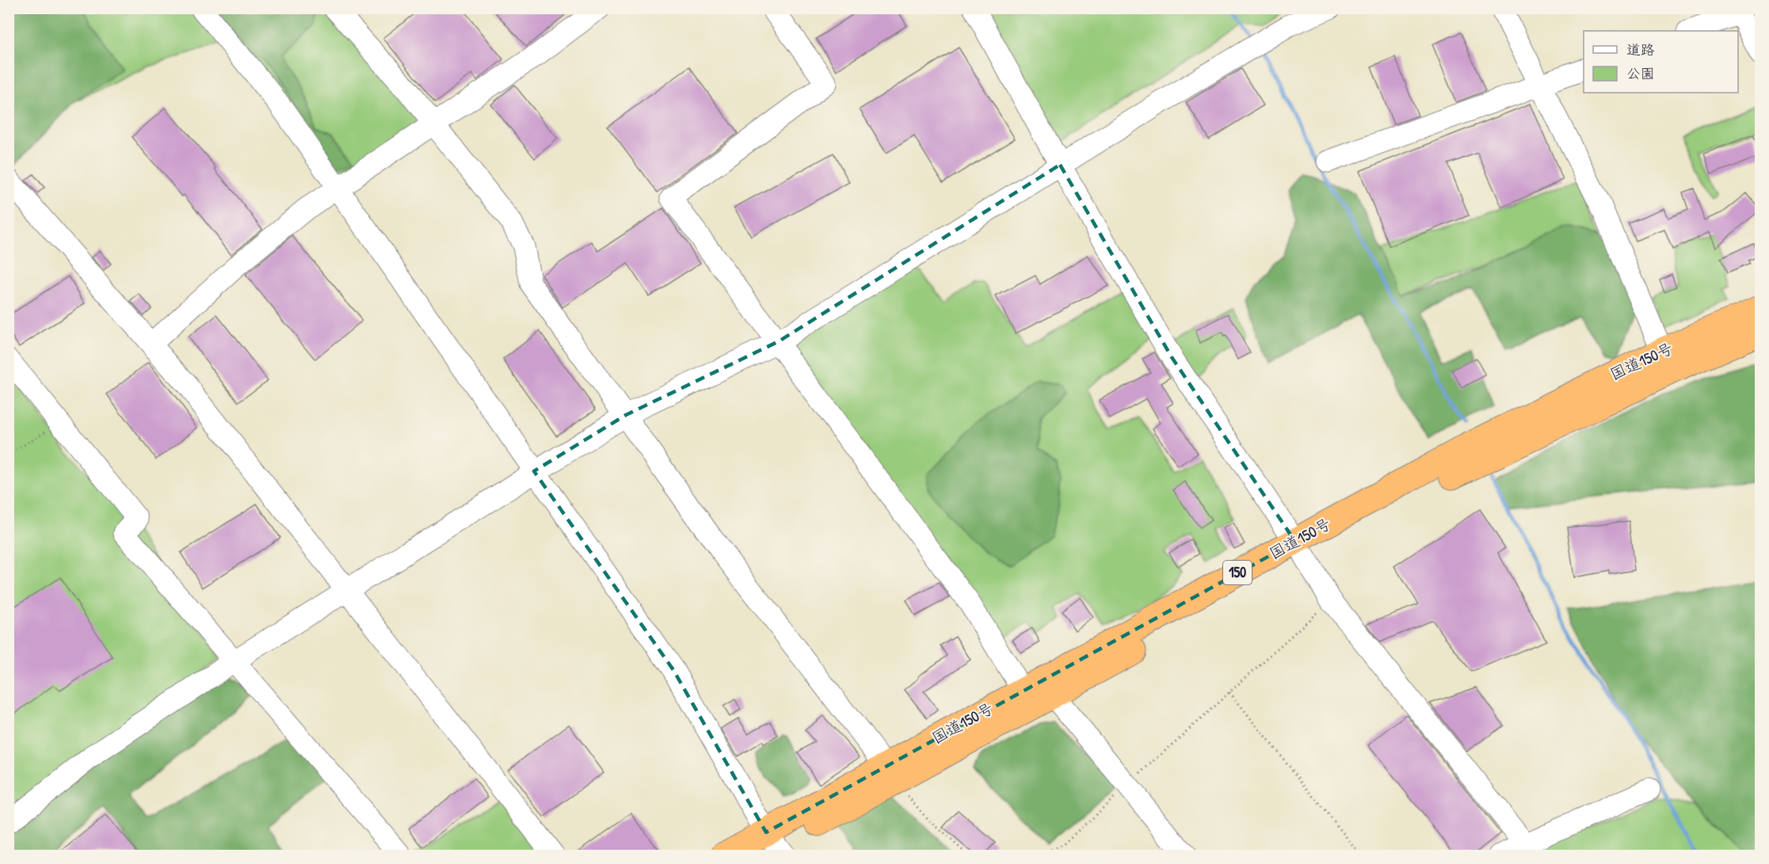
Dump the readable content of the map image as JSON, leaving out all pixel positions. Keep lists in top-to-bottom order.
{
  "streets": {
    "highway": ["国道150号", "150"]
  },
  "legend": ["道路", "公園"]
}
